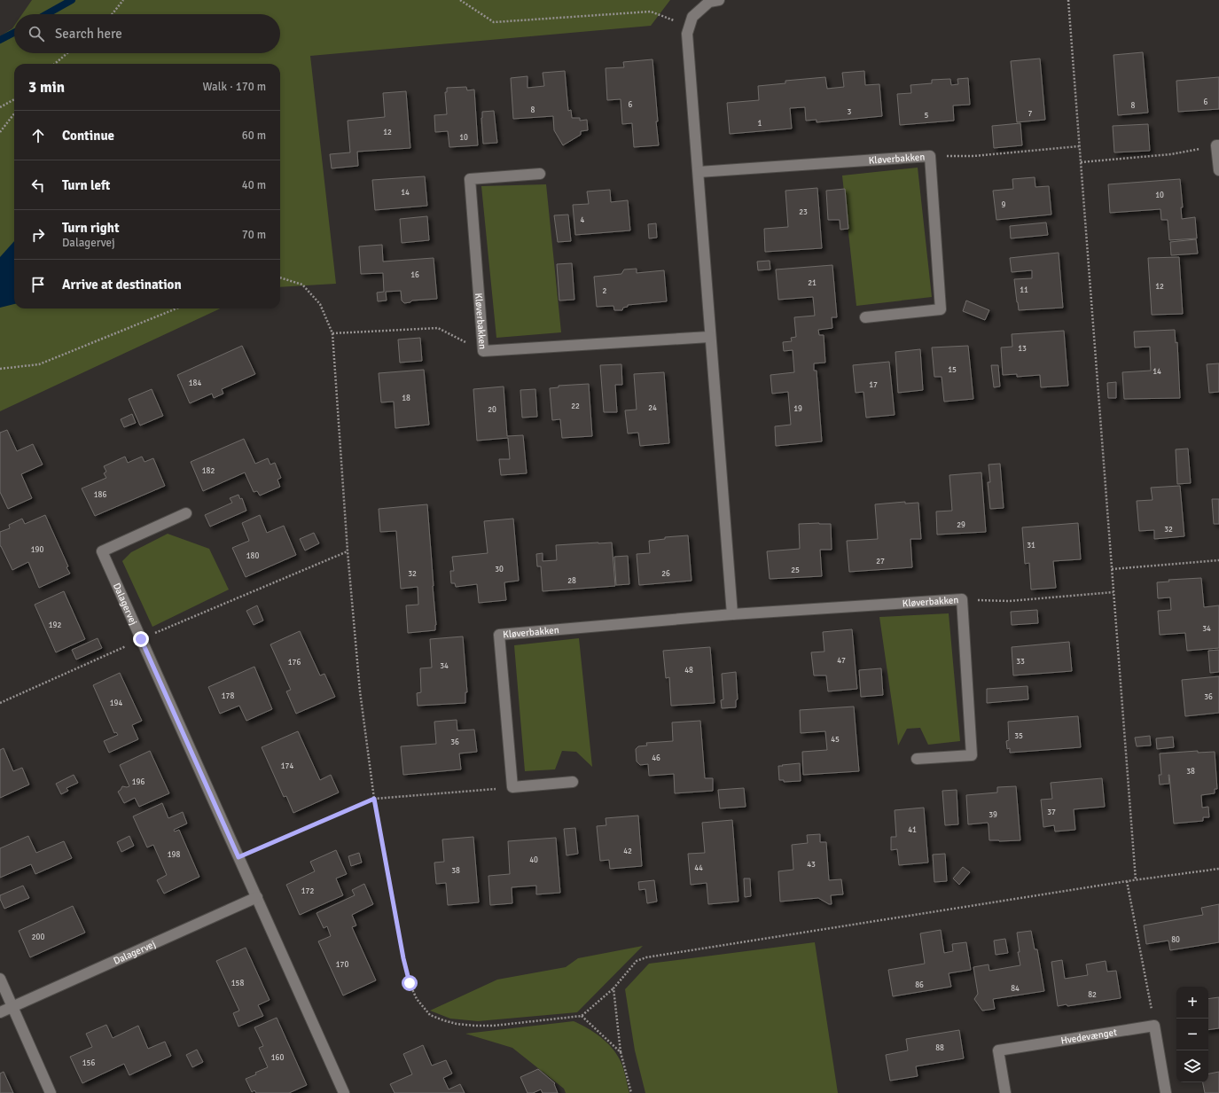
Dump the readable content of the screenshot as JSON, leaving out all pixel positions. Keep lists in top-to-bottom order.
{
  "streets": {
    "street": ["Kløverbakken", "Dalagervej", "Hvedevænget"]
  },
  "house_numbers": [
    "6",
    "6",
    "8",
    "8",
    "3",
    "7",
    "5",
    "1",
    "12",
    "10",
    "14",
    "10",
    "9",
    "23",
    "4",
    "16",
    "21",
    "12",
    "11",
    "2",
    "13",
    "15",
    "14",
    "184",
    "17",
    "18",
    "22",
    "24",
    "19",
    "20",
    "182",
    "186",
    "29",
    "32",
    "31",
    "190",
    "180",
    "27",
    "30",
    "25",
    "32",
    "26",
    "28",
    "192",
    "34",
    "47",
    "33",
    "176",
    "34",
    "48",
    "178",
    "36",
    "194",
    "35",
    "45",
    "36",
    "46",
    "174",
    "38",
    "196",
    "37",
    "39",
    "41",
    "42",
    "198",
    "40",
    "43",
    "44",
    "38",
    "172",
    "200",
    "80",
    "170",
    "158",
    "86",
    "84",
    "82",
    "88",
    "160",
    "156"
  ],
  "page": {
    "search": "Search here",
    "heading": ["3 min", "Walk · 170 m"],
    "list": [
      ["Continue", "60 m"],
      ["Turn left", "40 m"],
      ["Turn right", "Dalagervej", "70 m"],
      "Arrive at destination"
    ],
    "map_buttons": ["+", "−"]
  }
}
